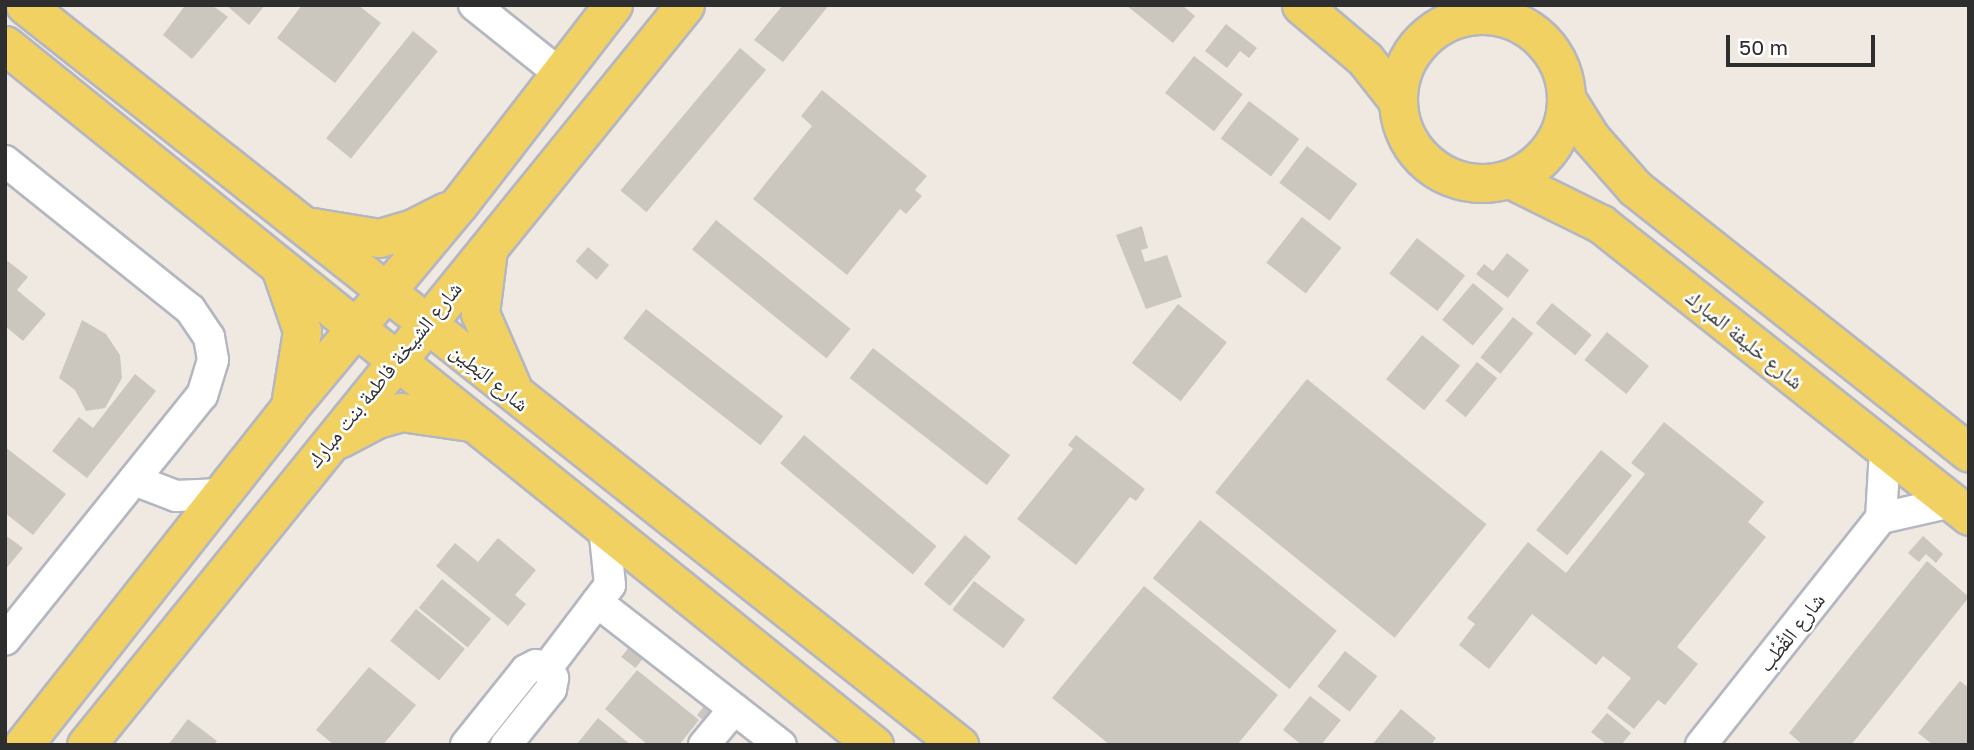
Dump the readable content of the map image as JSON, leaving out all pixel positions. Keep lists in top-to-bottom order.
{
  "streets": {
    "main road": ["شارع خليفة المبارك", "شارع الشيخة فاطمة بنت مبارك", "شارع البَطِين"],
    "street": ["شارع القُطُب"]
  },
  "crossings": [
    ["شارع الشيخة فاطمة بنت مبارك", "شارع البَطِين"]
  ],
  "scale_bar": "50 m"
}
